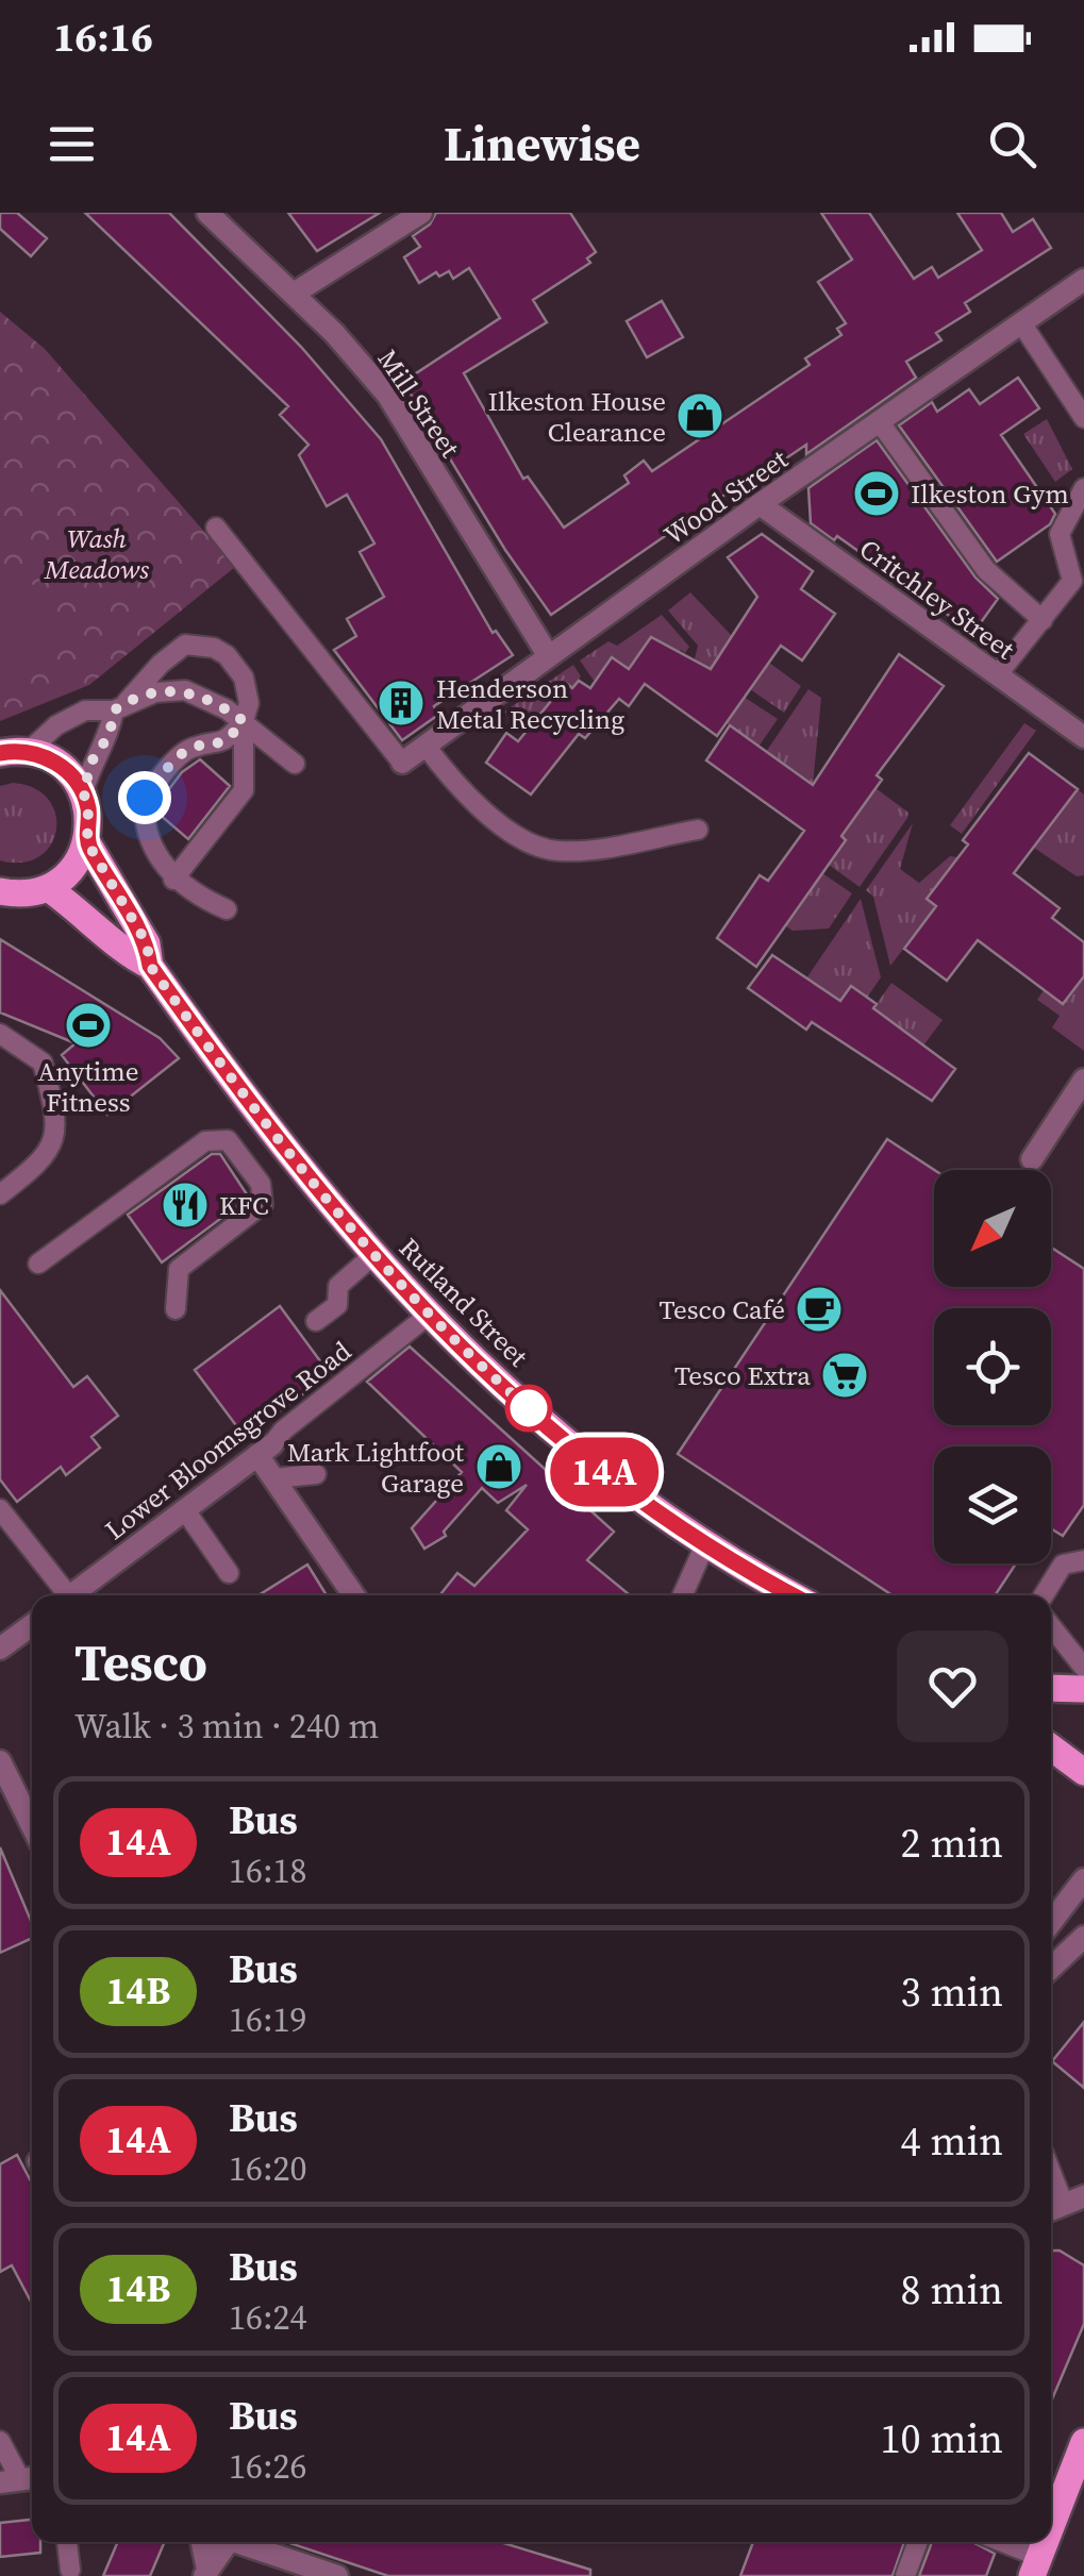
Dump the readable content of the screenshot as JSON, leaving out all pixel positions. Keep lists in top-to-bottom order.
{
  "streets": {
    "main road": ["Rutland Street"],
    "street": [
      "Mill Street",
      "Wood Street",
      "Critchley Street",
      "Lower Bloomsgrove Road"
    ]
  },
  "crossings": [
    ["Mill Street", "Wood Street"],
    ["Wood Street", "Critchley Street"],
    ["Rutland Street", "Lower Bloomsgrove Road"]
  ],
  "parks": ["Wash Meadows"],
  "places": {
    "shop": ["Ilkeston House Clearance", "Mark Lightfoot Garage"],
    "sports": ["Ilkeston Gym", "Anytime Fitness"],
    "building": ["Henderson Metal Recycling"],
    "restaurant": ["KFC"],
    "cafe": ["Tesco Café"],
    "supermarket": ["Tesco Extra"]
  },
  "lines": ["bus line 14A"],
  "north": "bottom left",
  "page": {
    "status": "16:16",
    "header": "Linewise",
    "on_map": "14A",
    "heading": ["Tesco", "Walk · 3 min · 240 m"],
    "list": [
      {
        "mark": "14A",
        "name": "Bus",
        "note": "16:18",
        "value": "2 min"
      },
      {
        "mark": "14B",
        "name": "Bus",
        "note": "16:19",
        "value": "3 min"
      },
      {
        "mark": "14A",
        "name": "Bus",
        "note": "16:20",
        "value": "4 min"
      },
      {
        "mark": "14B",
        "name": "Bus",
        "note": "16:24",
        "value": "8 min"
      },
      {
        "mark": "14A",
        "name": "Bus",
        "note": "16:26",
        "value": "10 min"
      }
    ]
  }
}
